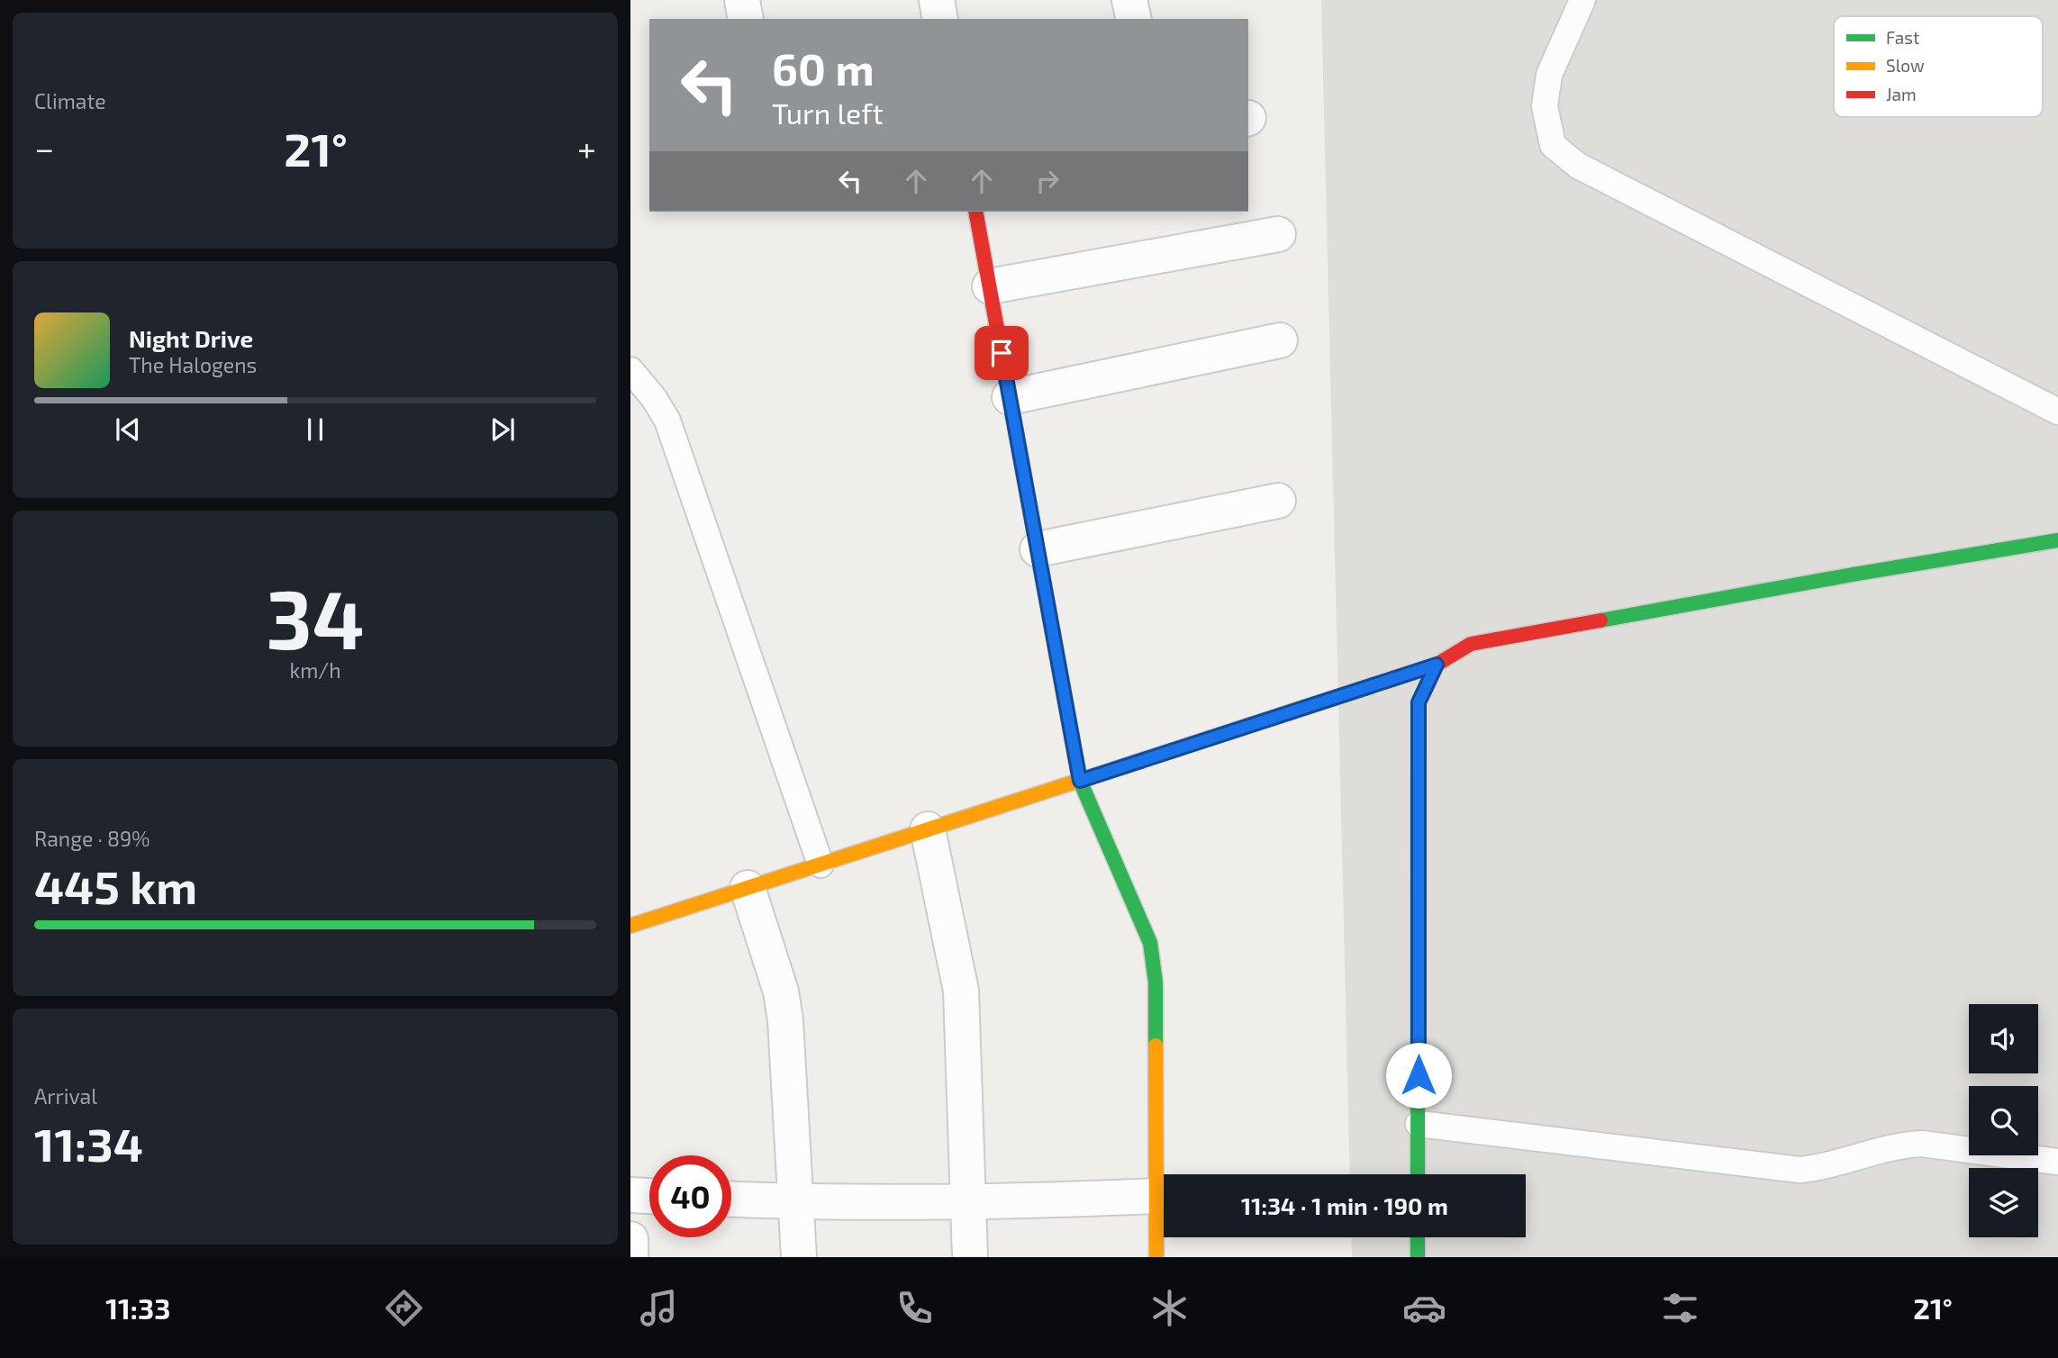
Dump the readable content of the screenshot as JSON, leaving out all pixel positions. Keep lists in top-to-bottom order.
{
  "legend": ["Fast", "Slow", "Jam"],
  "page": {
    "tile": [
      "Climate",
      ["34", "km/h"],
      ["Range · 89%", "445 km"],
      ["Arrival", "11:34"]
    ],
    "turn": ["60 m", "Turn left"],
    "heat": ["−", "21°", "+"],
    "song": ["Night Drive", "The Halogens"],
    "limit": "40",
    "trip": "11:34 · 1 min · 190 m",
    "tabs": ["11:33", "21°"]
  }
}
